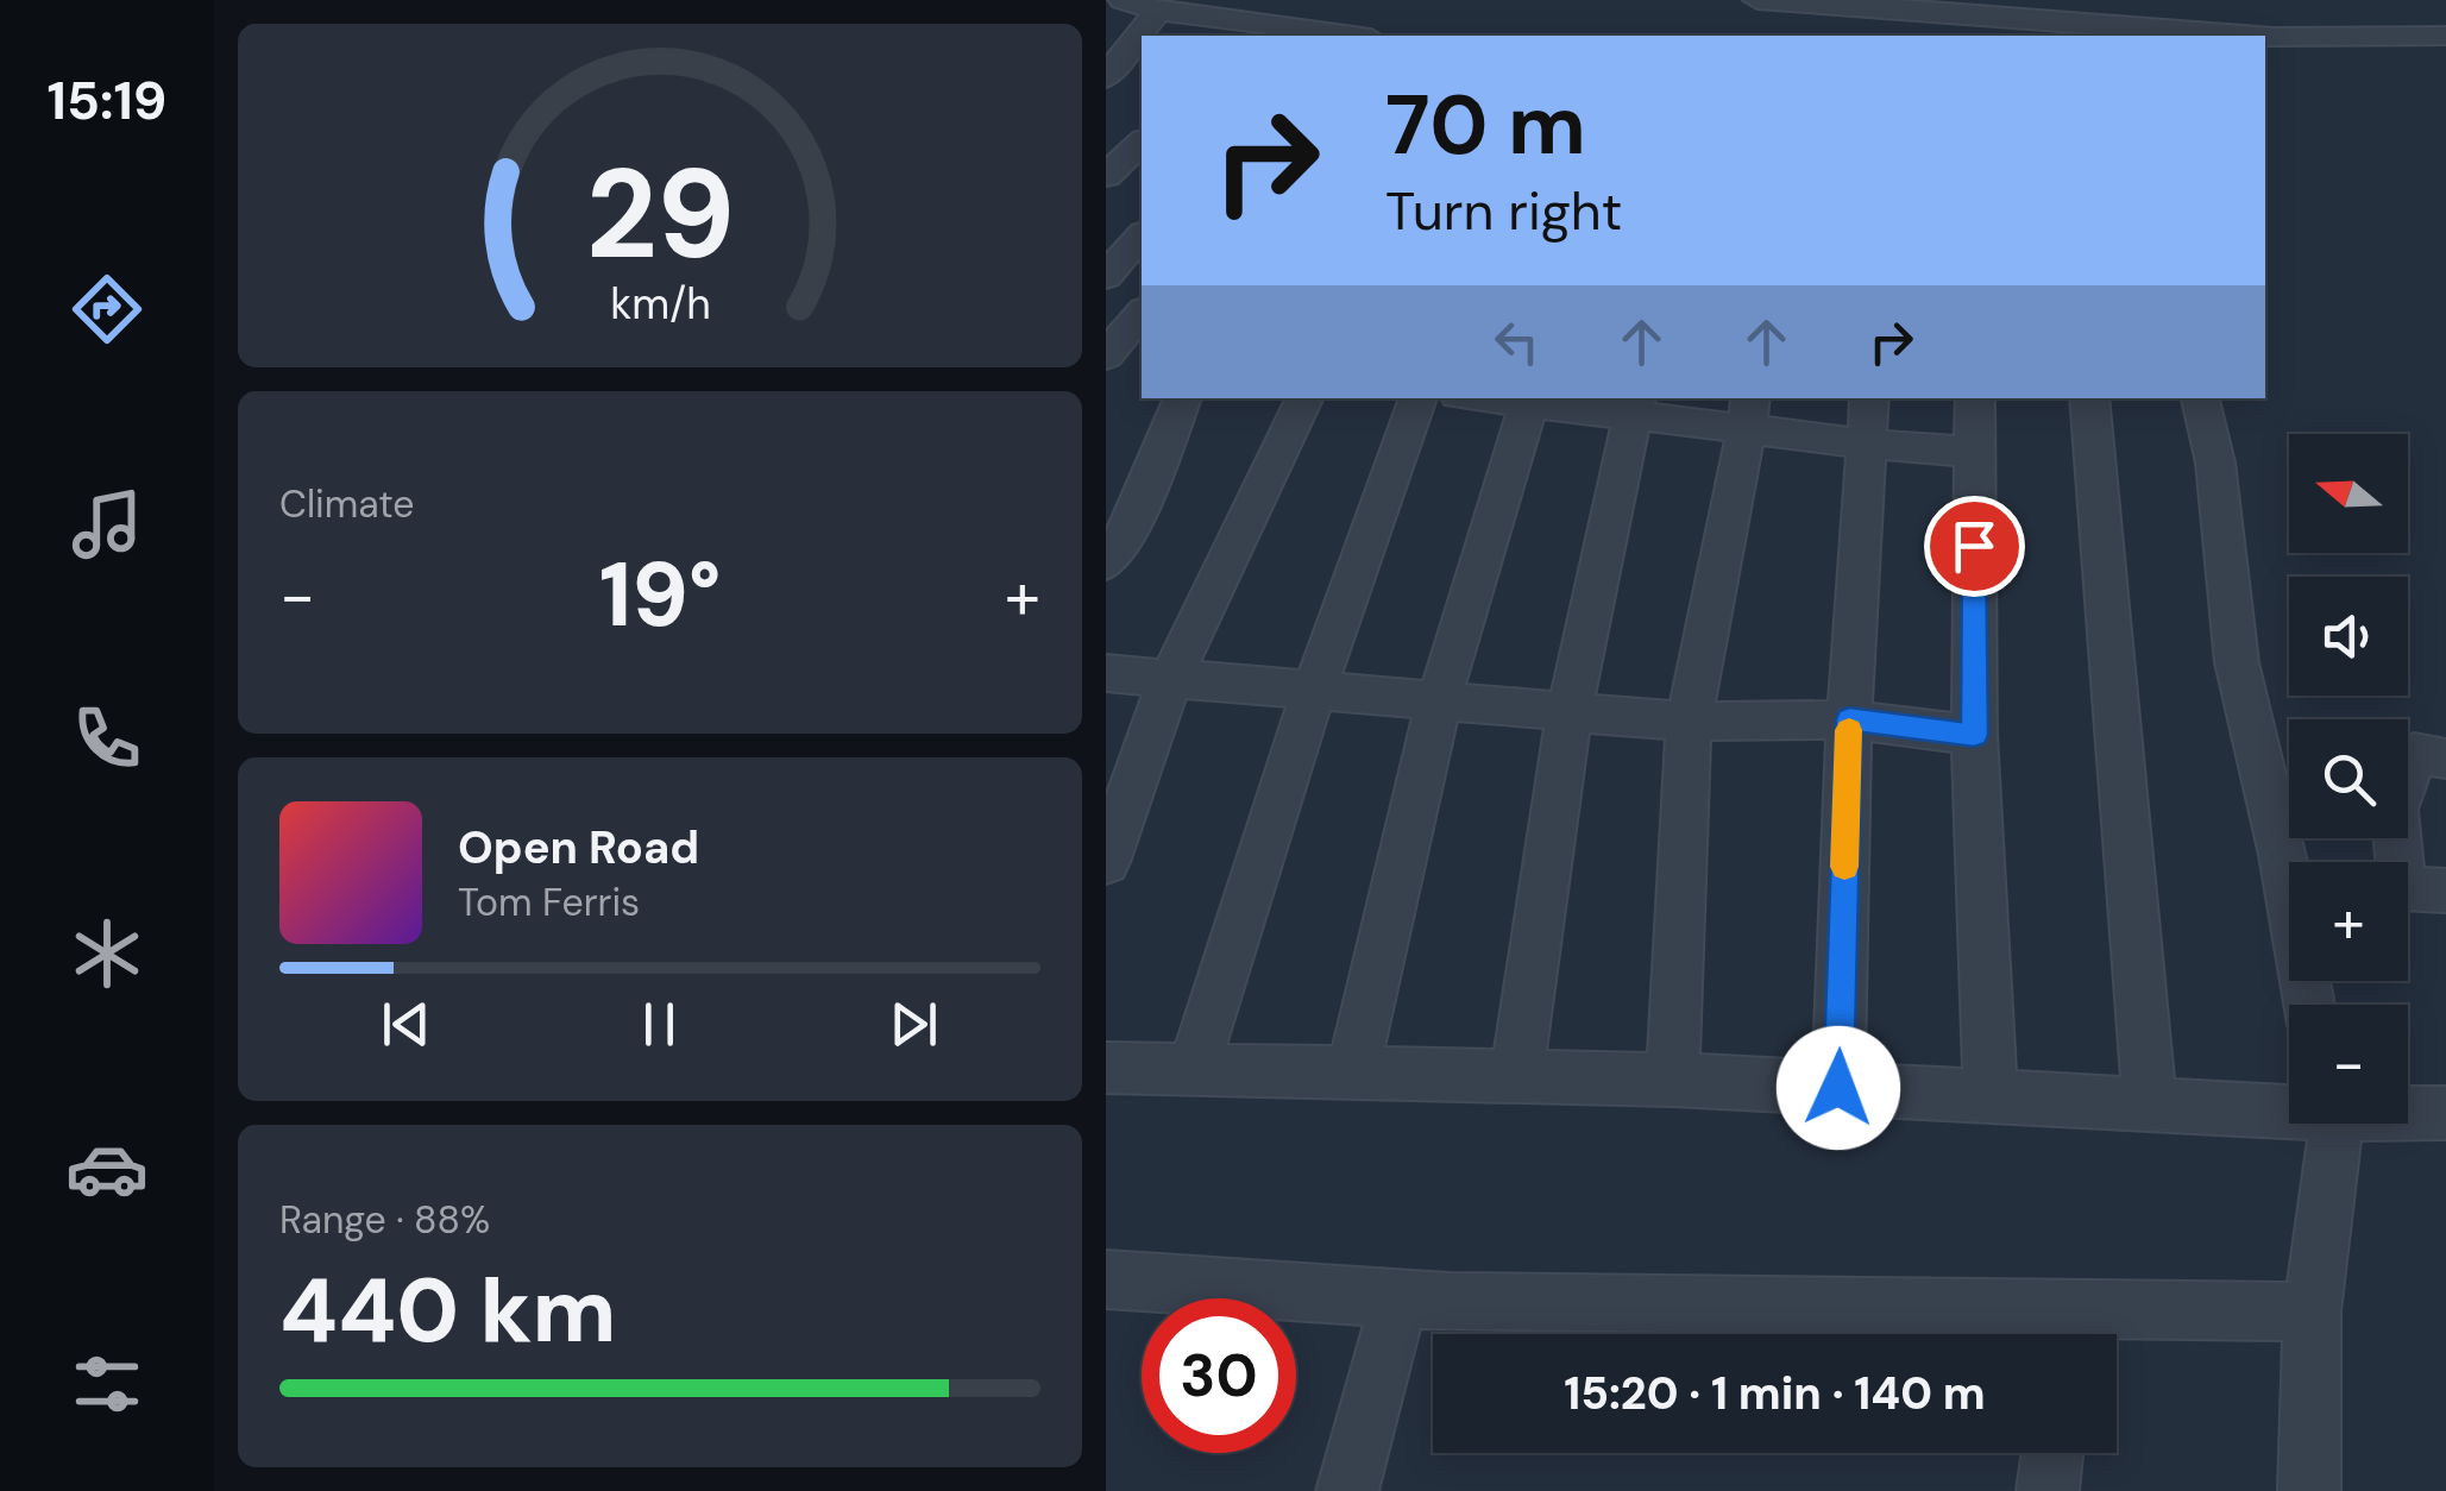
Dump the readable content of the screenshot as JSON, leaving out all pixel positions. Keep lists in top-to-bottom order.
{
  "north": "left",
  "page": {
    "tabs": "15:19",
    "turn": ["70 m", "Turn right"],
    "tile": [
      "Climate",
      ["Range · 88%", "440 km"]
    ],
    "map_buttons": ["+", "−"],
    "heat": ["−", "19°", "+"],
    "song": ["Open Road", "Tom Ferris"],
    "limit": "30",
    "trip": "15:20 · 1 min · 140 m",
    "gauge": ["29", "km/h"]
  }
}
